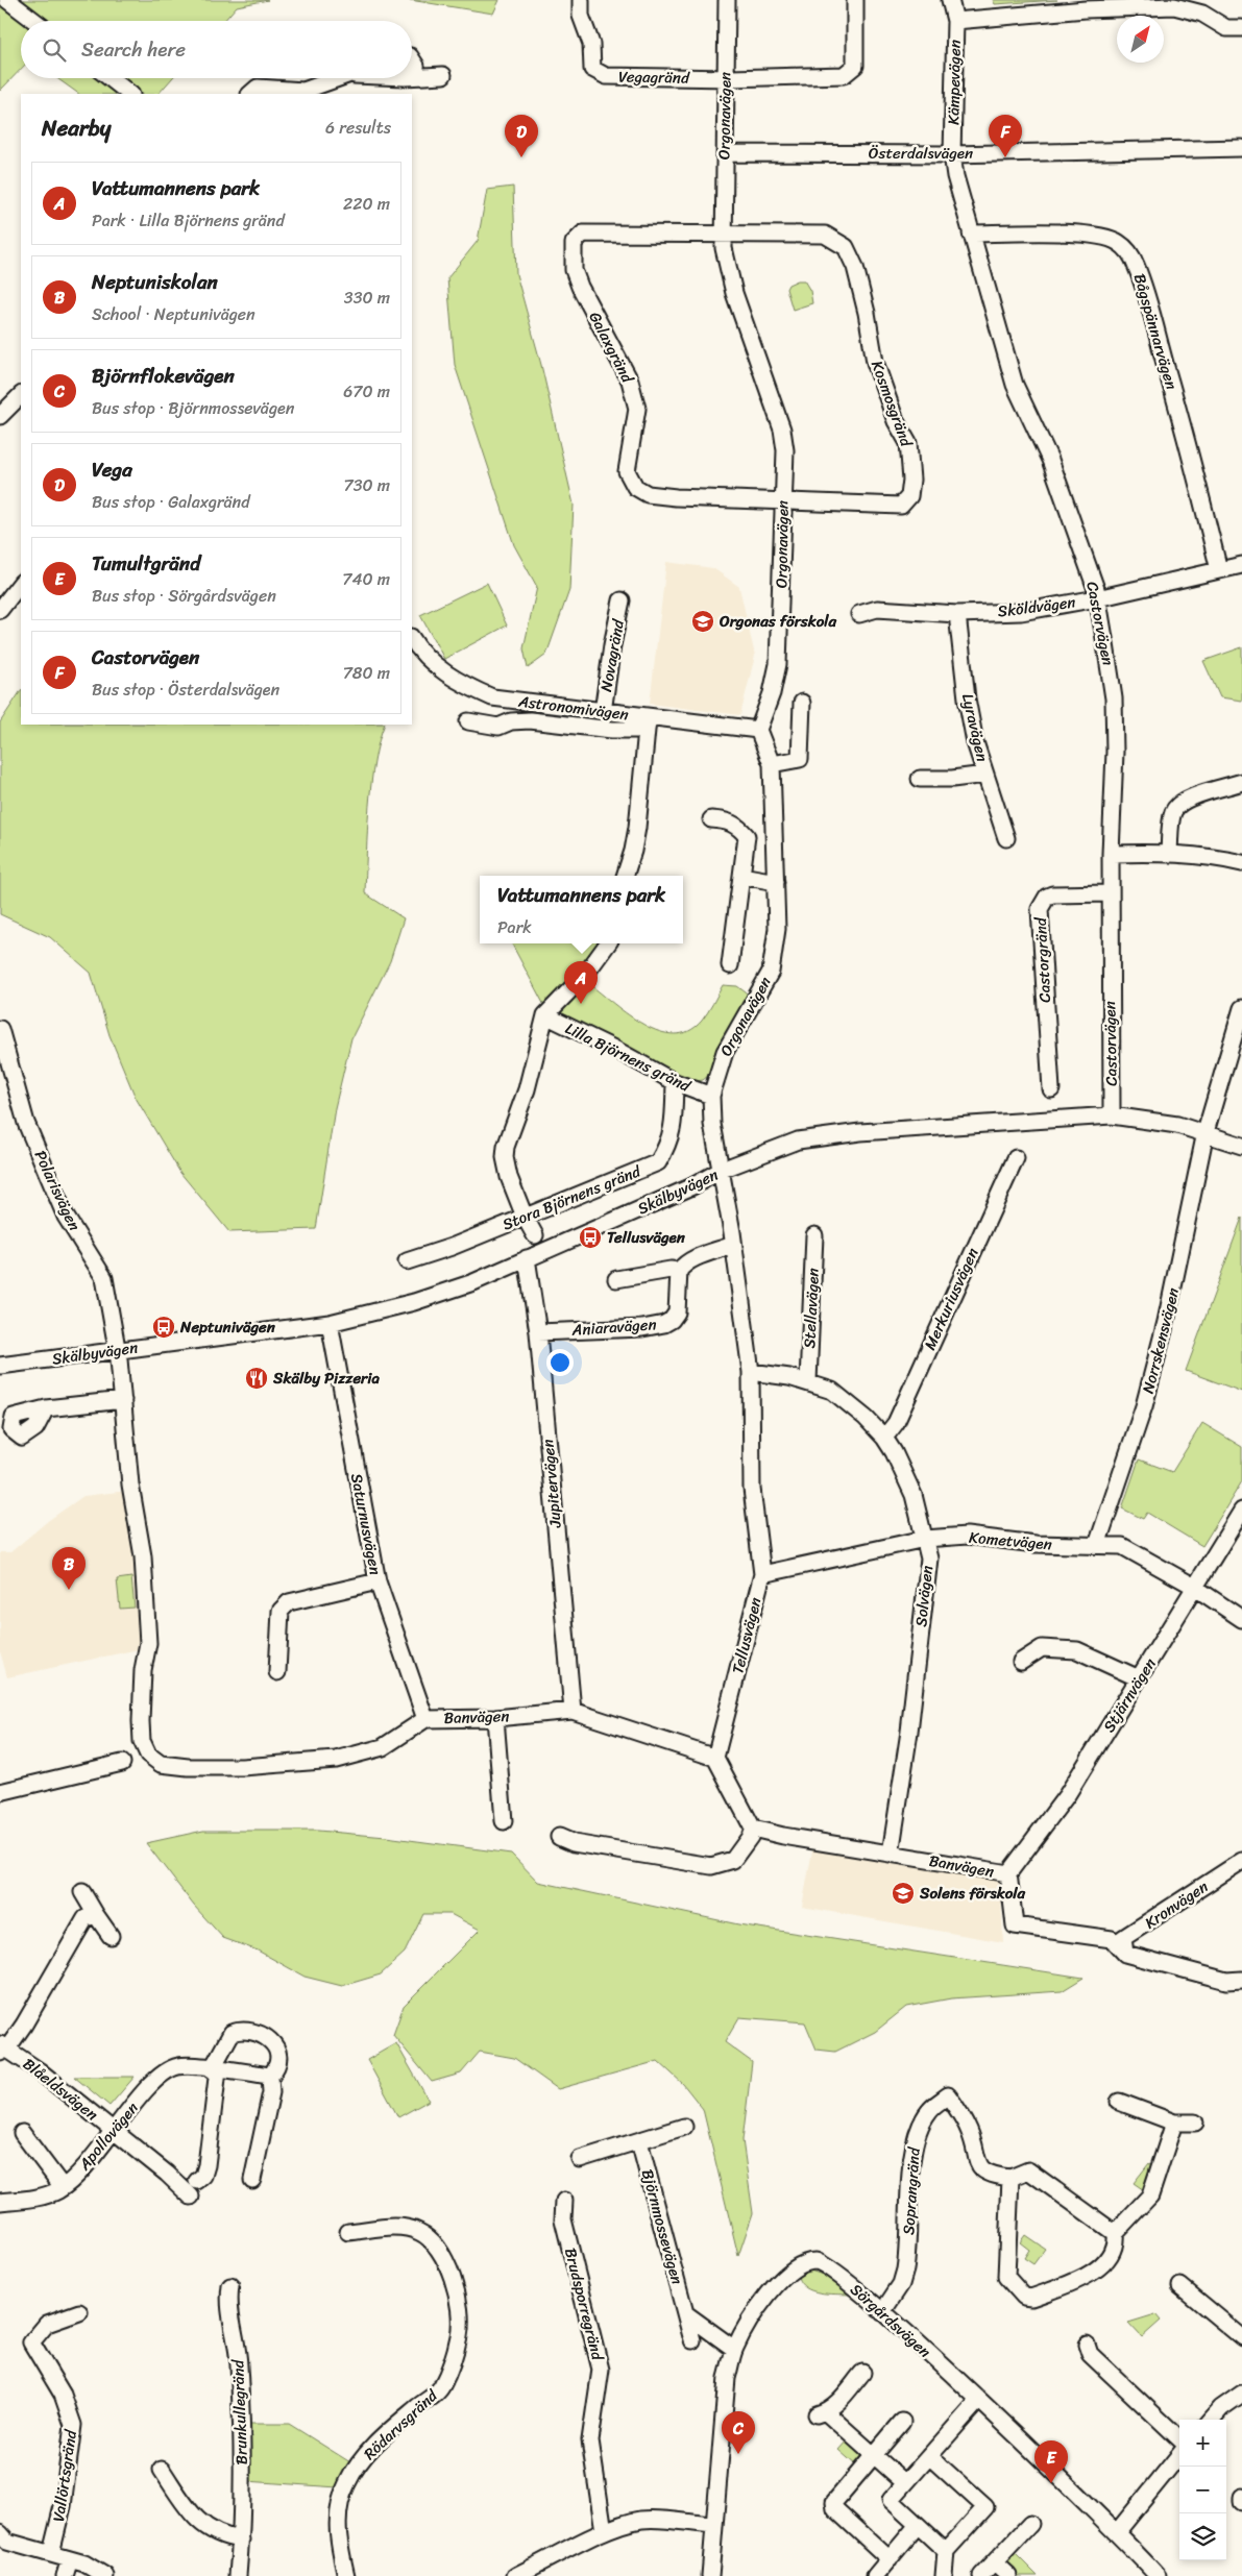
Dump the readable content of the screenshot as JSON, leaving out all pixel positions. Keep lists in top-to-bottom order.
{
  "streets": {
    "street": [
      "Vegagränd",
      "Kämpevägen",
      "Orgonavägen",
      "Österdalsvägen",
      "Bågspännarvägen",
      "Galaxgränd",
      "Kosmosgränd",
      "Sköldvägen",
      "Castorvägen",
      "Novagränd",
      "Astronomivägen",
      "Lyravägen",
      "Castorgränd",
      "Lilla Björnens gränd",
      "Polarisvägen",
      "Skälbyvägen",
      "Stora Björnens gränd",
      "Merkuriusvägen",
      "Stellavägen",
      "Aniaravägen",
      "Norrskensvägen",
      "Jupitervägen",
      "Saturnusvägen",
      "Kometvägen",
      "Solvägen",
      "Tellusvägen",
      "Stjärnvägen",
      "Banvägen",
      "Kronvägen",
      "Blåeldsvägen",
      "Apollovägen",
      "Soprangränd",
      "Björnmossevägen",
      "Brudsporregränd",
      "Sörgårdsvägen",
      "Brunkullegränd",
      "Rödarvsgränd",
      "Vallörtsgränd"
    ]
  },
  "crossings": [
    ["Vegagränd", "Orgonavägen"],
    ["Kämpevägen", "Österdalsvägen"],
    ["Kämpevägen", "Castorvägen"],
    ["Orgonavägen", "Österdalsvägen"],
    ["Orgonavägen", "Galaxgränd"],
    ["Orgonavägen", "Kosmosgränd"],
    ["Orgonavägen", "Astronomivägen"],
    ["Orgonavägen", "Lilla Björnens gränd"],
    ["Orgonavägen", "Skälbyvägen"],
    ["Orgonavägen", "Tellusvägen"],
    ["Österdalsvägen", "Castorvägen"],
    ["Bågspännarvägen", "Sköldvägen"],
    ["Bågspännarvägen", "Castorvägen"],
    ["Galaxgränd", "Kosmosgränd"],
    ["Sköldvägen", "Castorvägen"],
    ["Sköldvägen", "Lyravägen"],
    ["Castorvägen", "Castorgränd"],
    ["Castorvägen", "Skälbyvägen"],
    ["Novagränd", "Astronomivägen"],
    ["Lilla Björnens gränd", "Stora Björnens gränd"],
    ["Polarisvägen", "Skälbyvägen"],
    ["Skälbyvägen", "Norrskensvägen"],
    ["Skälbyvägen", "Jupitervägen"],
    ["Skälbyvägen", "Saturnusvägen"],
    ["Skälbyvägen", "Tellusvägen"],
    ["Merkuriusvägen", "Solvägen"],
    ["Stellavägen", "Solvägen"],
    ["Aniaravägen", "Jupitervägen"],
    ["Norrskensvägen", "Kometvägen"],
    ["Jupitervägen", "Banvägen"],
    ["Saturnusvägen", "Banvägen"],
    ["Kometvägen", "Solvägen"],
    ["Kometvägen", "Tellusvägen"],
    ["Kometvägen", "Stjärnvägen"],
    ["Solvägen", "Tellusvägen"],
    ["Solvägen", "Banvägen"],
    ["Tellusvägen", "Banvägen"],
    ["Stjärnvägen", "Banvägen"],
    ["Banvägen", "Kronvägen"],
    ["Blåeldsvägen", "Apollovägen"],
    ["Soprangränd", "Sörgårdsvägen"]
  ],
  "places": {
    "school or university": ["Orgonas förskola", "Solens förskola"],
    "bus stop": ["Tellusvägen", "Neptunivägen"],
    "restaurant": ["Skälby Pizzeria"]
  },
  "north": "top right",
  "page": {
    "search": "Search here",
    "heading": ["Nearby", "6 results"],
    "pins": [
      "D",
      "F",
      "A",
      "B",
      "C",
      "E"
    ],
    "list": [
      {
        "mark": "A",
        "name": "Vattumannens park",
        "note": "Park · Lilla Björnens gränd",
        "value": "220 m"
      },
      {
        "mark": "B",
        "name": "Neptuniskolan",
        "note": "School · Neptunivägen",
        "value": "330 m"
      },
      {
        "mark": "C",
        "name": "Björnflokevägen",
        "note": "Bus stop · Björnmossevägen",
        "value": "670 m"
      },
      {
        "mark": "D",
        "name": "Vega",
        "note": "Bus stop · Galaxgränd",
        "value": "730 m"
      },
      {
        "mark": "E",
        "name": "Tumultgränd",
        "note": "Bus stop · Sörgårdsvägen",
        "value": "740 m"
      },
      {
        "mark": "F",
        "name": "Castorvägen",
        "note": "Bus stop · Österdalsvägen",
        "value": "780 m"
      }
    ],
    "popup": ["Vattumannens park", "Park"],
    "map_buttons": ["+", "−"]
  }
}
